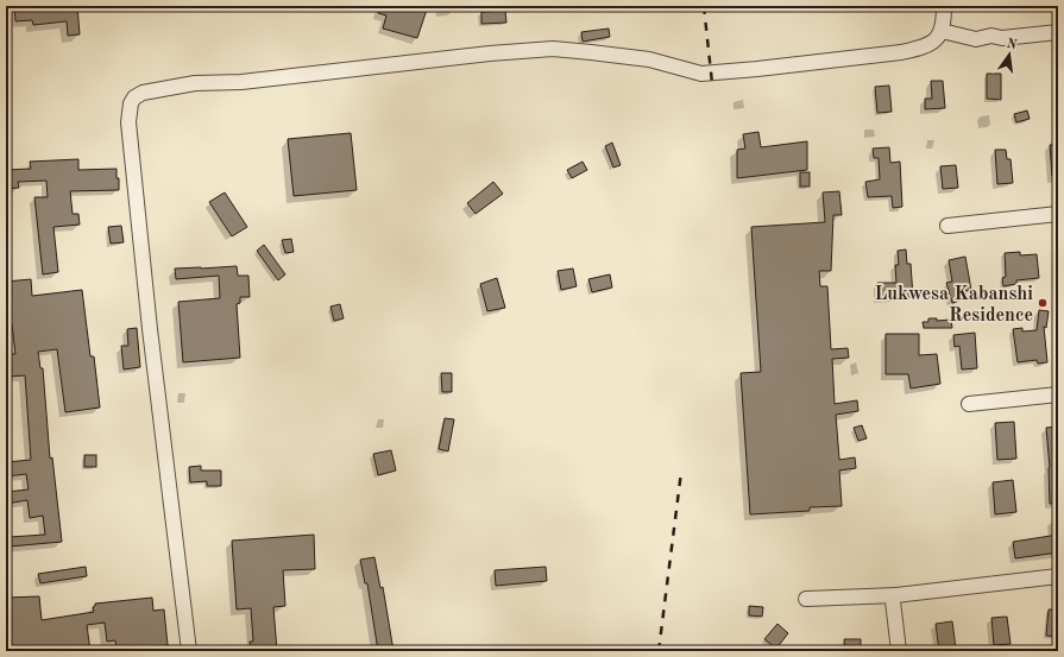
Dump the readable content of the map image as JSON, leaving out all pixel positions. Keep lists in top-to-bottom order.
{
  "places": ["Lukwesa Kabanshi Residence"],
  "north": "top"
}
